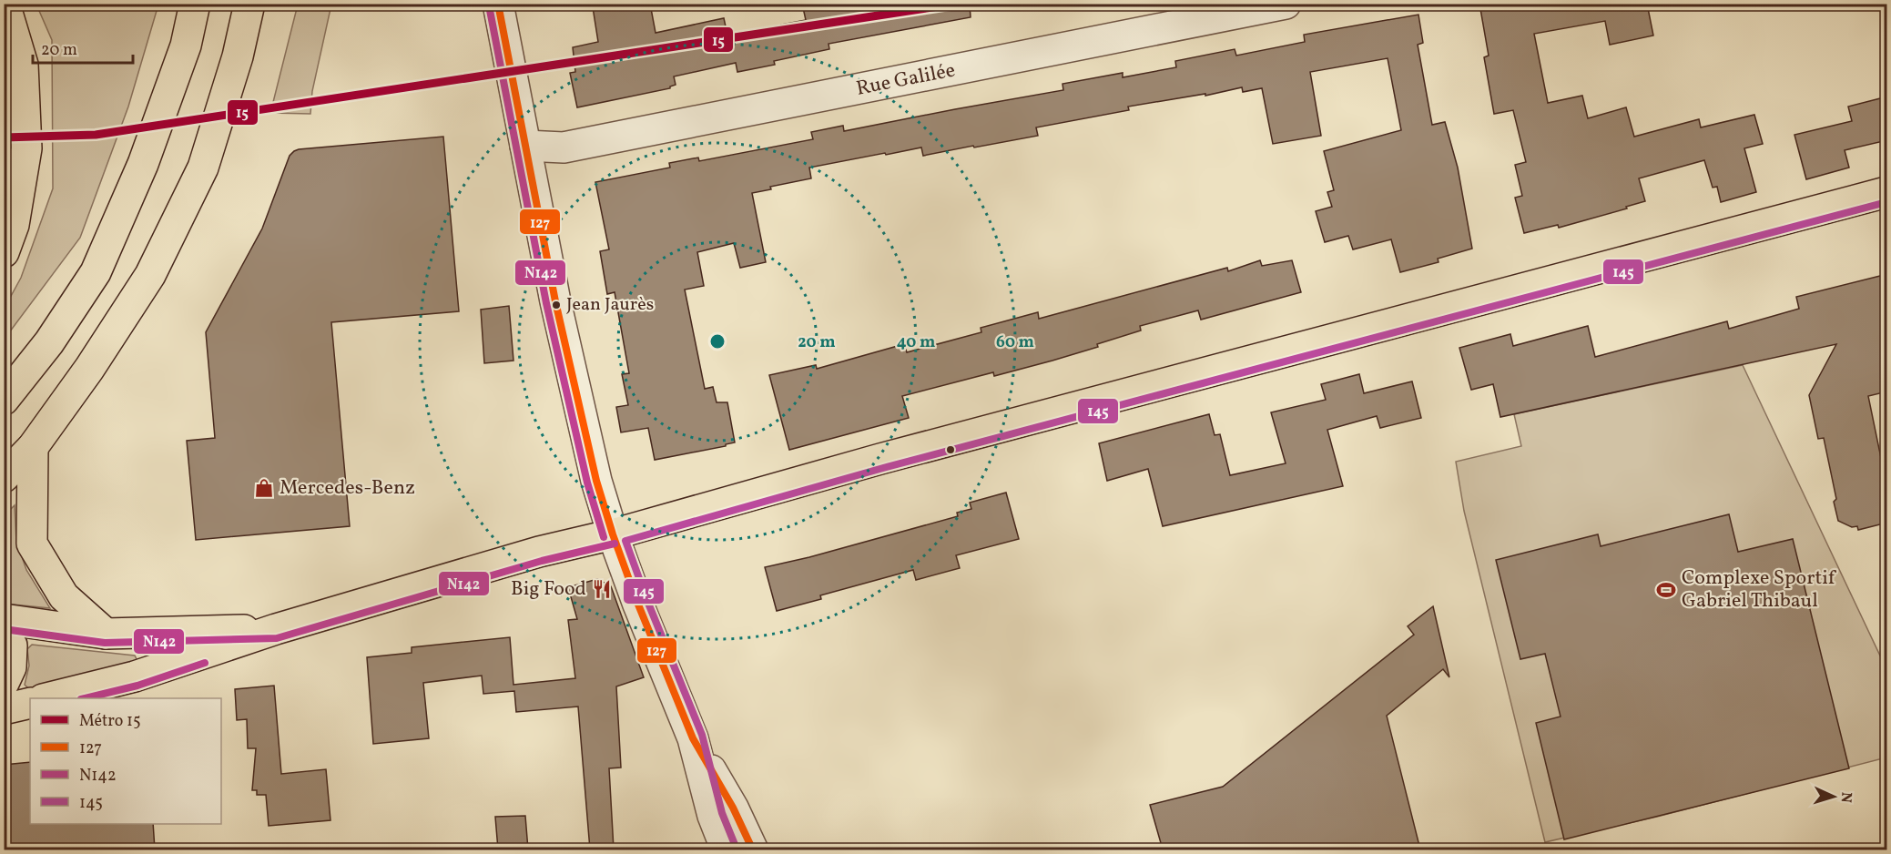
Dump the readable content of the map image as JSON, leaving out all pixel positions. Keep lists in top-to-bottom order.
{
  "streets": {
    "street": ["Rue Galilée"]
  },
  "places": {
    "other": ["Jean Jaurès"],
    "shop": ["Mercedes-Benz"],
    "restaurant": ["Big Food"],
    "sports": ["Complexe Sportif Gabriel Thibaul"]
  },
  "lines": [
    "metro line 15",
    "transit line 127",
    "transit line N142",
    "transit line 145"
  ],
  "legend": [
    "Métro 15",
    "127",
    "N142",
    "145"
  ],
  "scale_bar": "20 m",
  "north": "right",
  "rings": ["20 m", "40 m", "60 m"]
}
